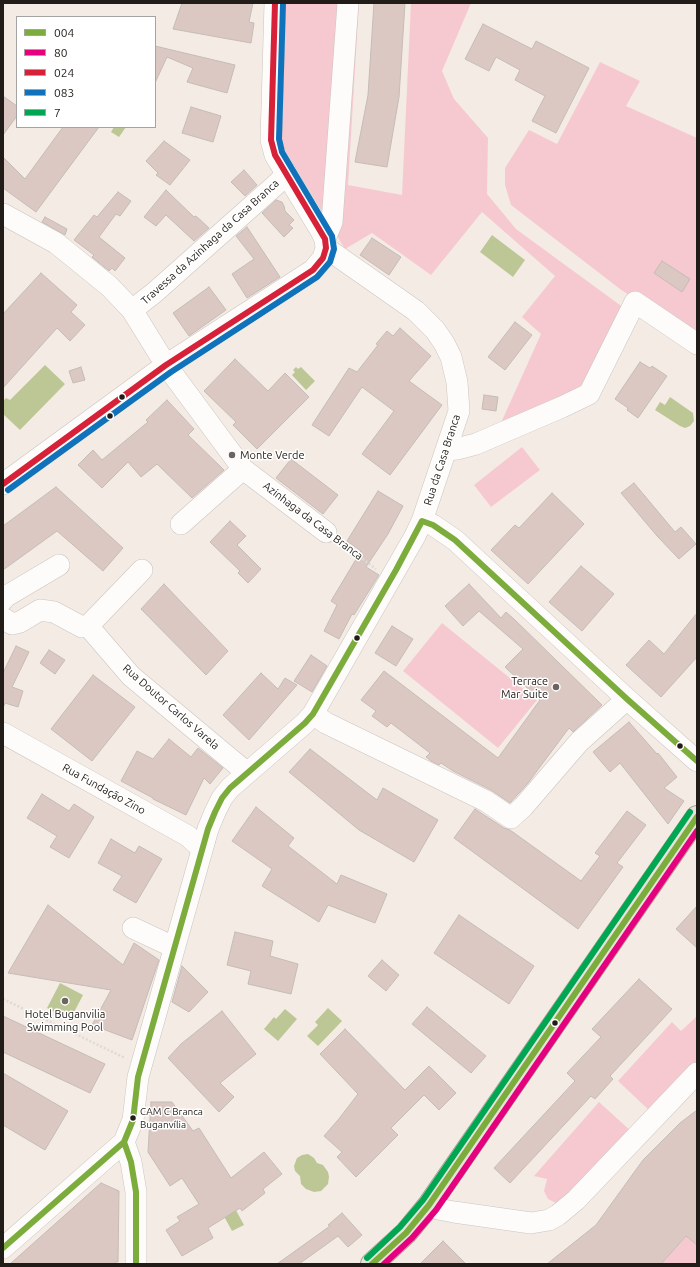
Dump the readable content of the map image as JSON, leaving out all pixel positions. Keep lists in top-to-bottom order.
{
  "streets": {
    "street": [
      "Travessa da Azinhaga da Casa Branca",
      "Rua da Casa Branca",
      "Azinhaga da Casa Branca",
      "Rua Doutor Carlos Varela",
      "Rua Fundação Zino"
    ]
  },
  "crossings": [
    ["Travessa da Azinhaga da Casa Branca", "Rua da Casa Branca"],
    ["Travessa da Azinhaga da Casa Branca", "Azinhaga da Casa Branca"],
    ["Rua da Casa Branca", "Rua Doutor Carlos Varela"],
    ["Rua da Casa Branca", "Rua Fundação Zino"]
  ],
  "places": [
    "Monte Verde",
    "Terrace Mar Suite",
    "Hotel Buganvilia Swimming Pool",
    "CAM C Branca Buganvília"
  ],
  "lines": [
    "transit line 024",
    "transit line 083",
    "transit line 004",
    "transit line 7",
    "transit line 80"
  ],
  "legend": [
    "004",
    "80",
    "024",
    "083",
    "7"
  ]
}
